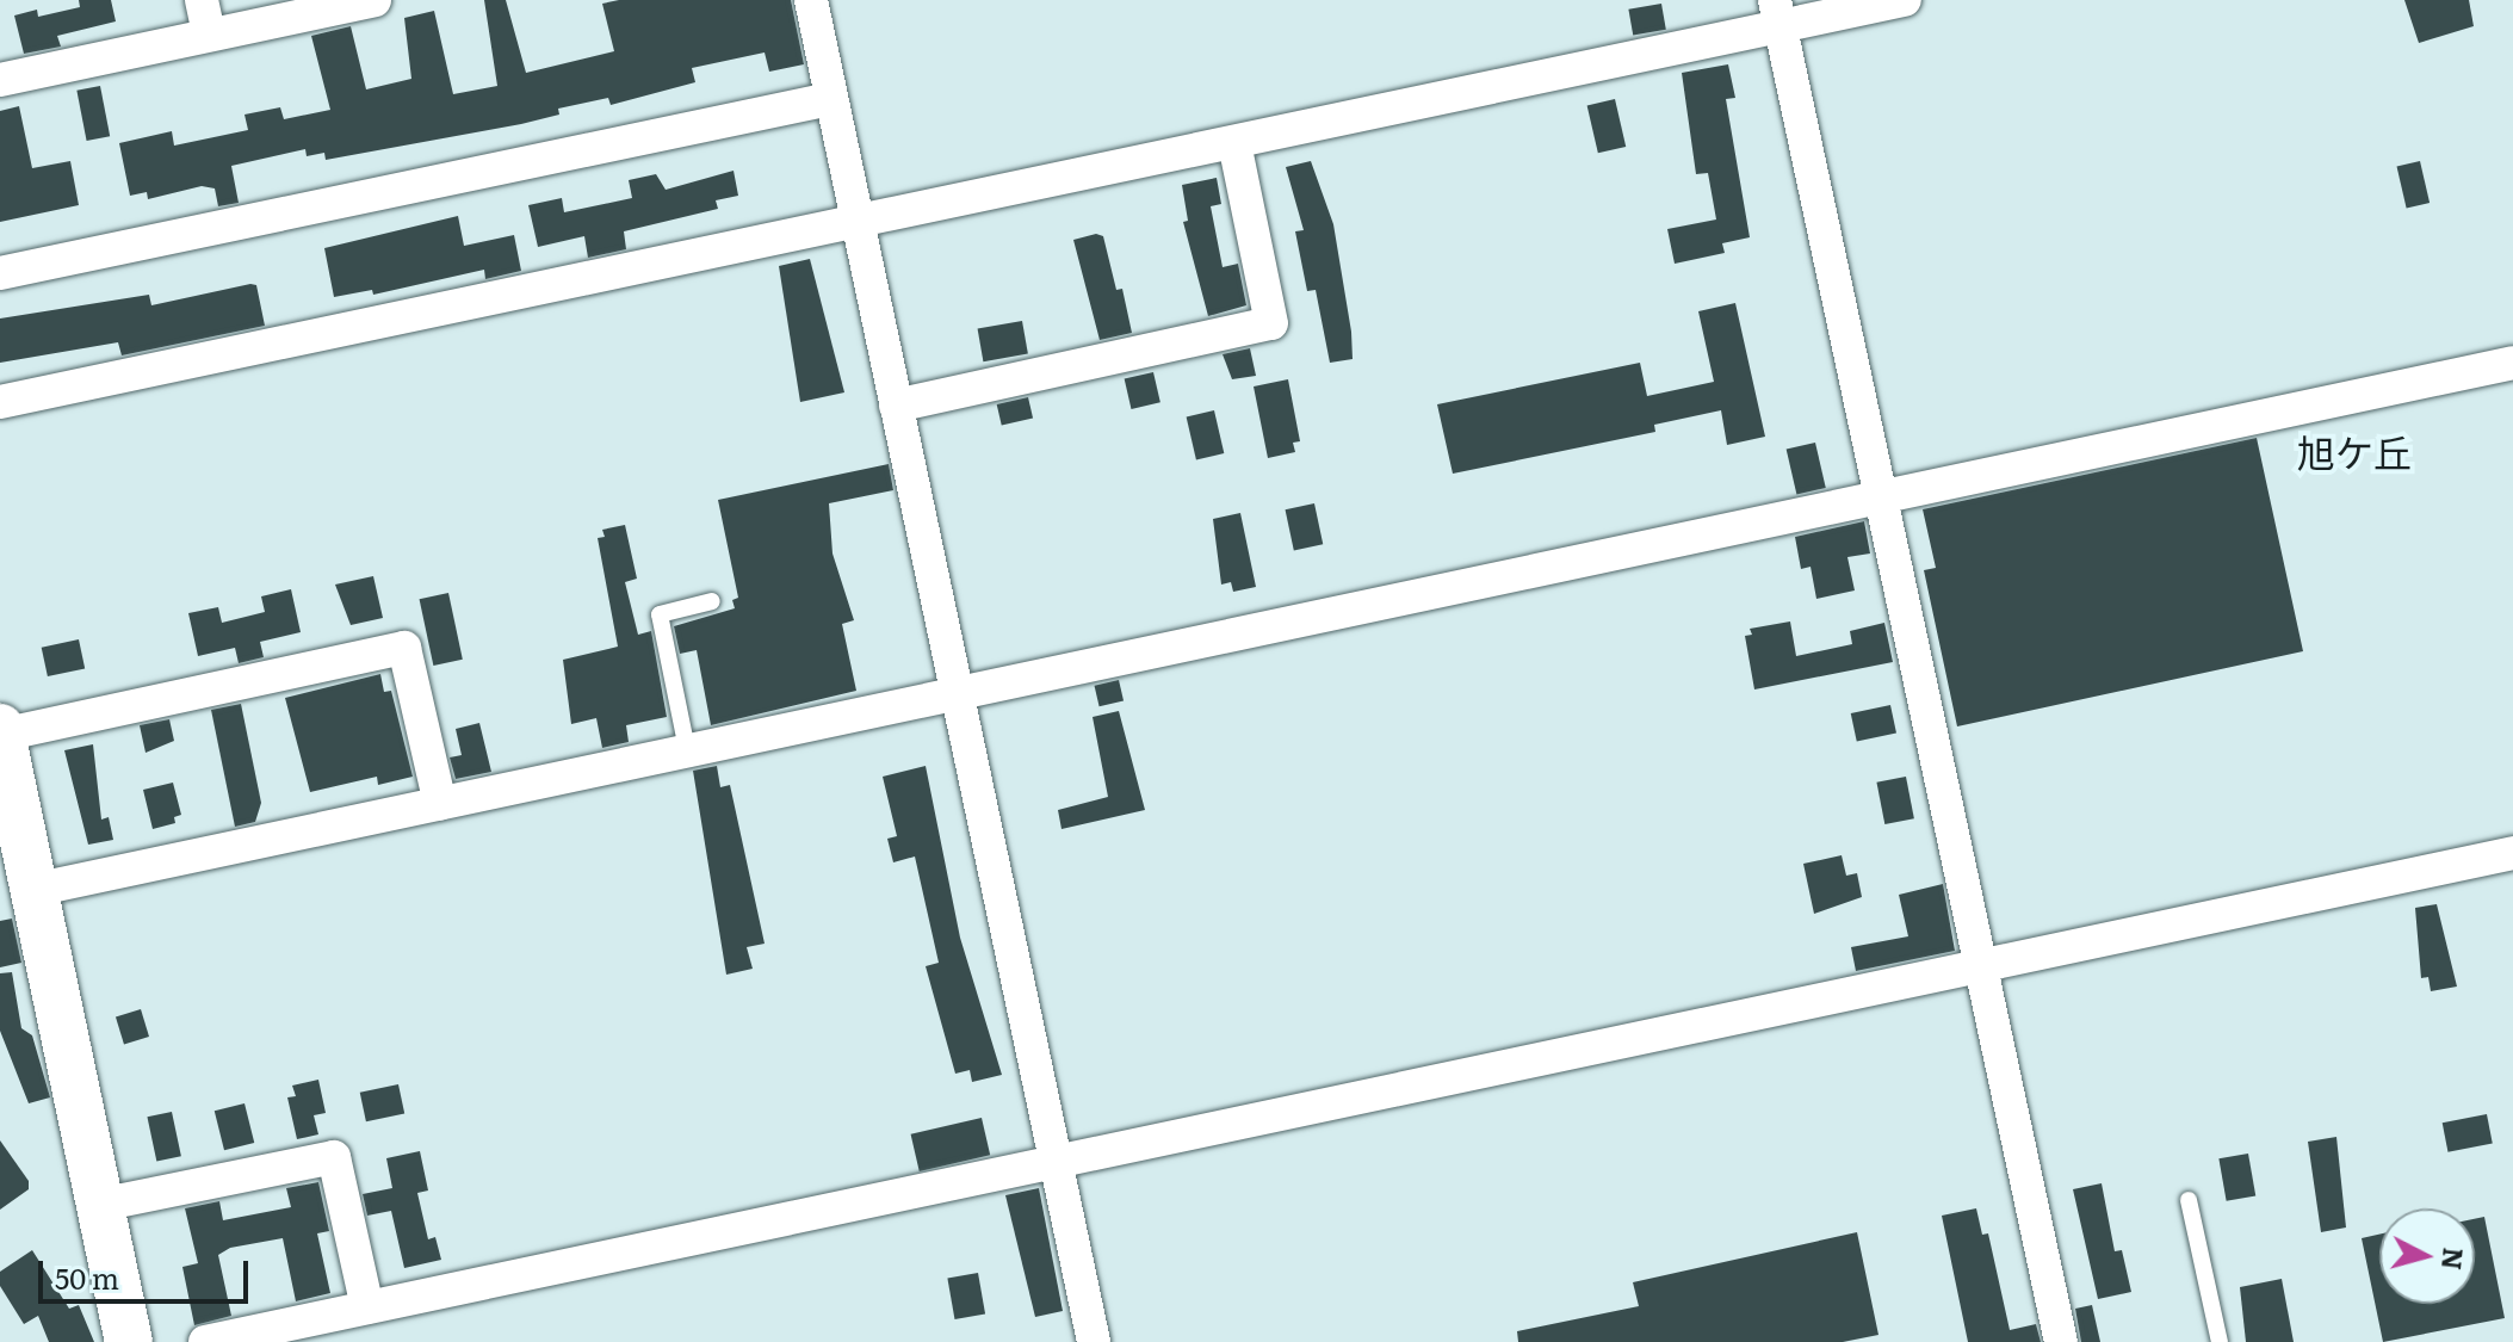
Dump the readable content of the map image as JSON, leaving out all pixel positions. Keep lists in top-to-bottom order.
{
  "districts": ["旭ケ丘"],
  "scale_bar": "50 m",
  "north": "right"
}
